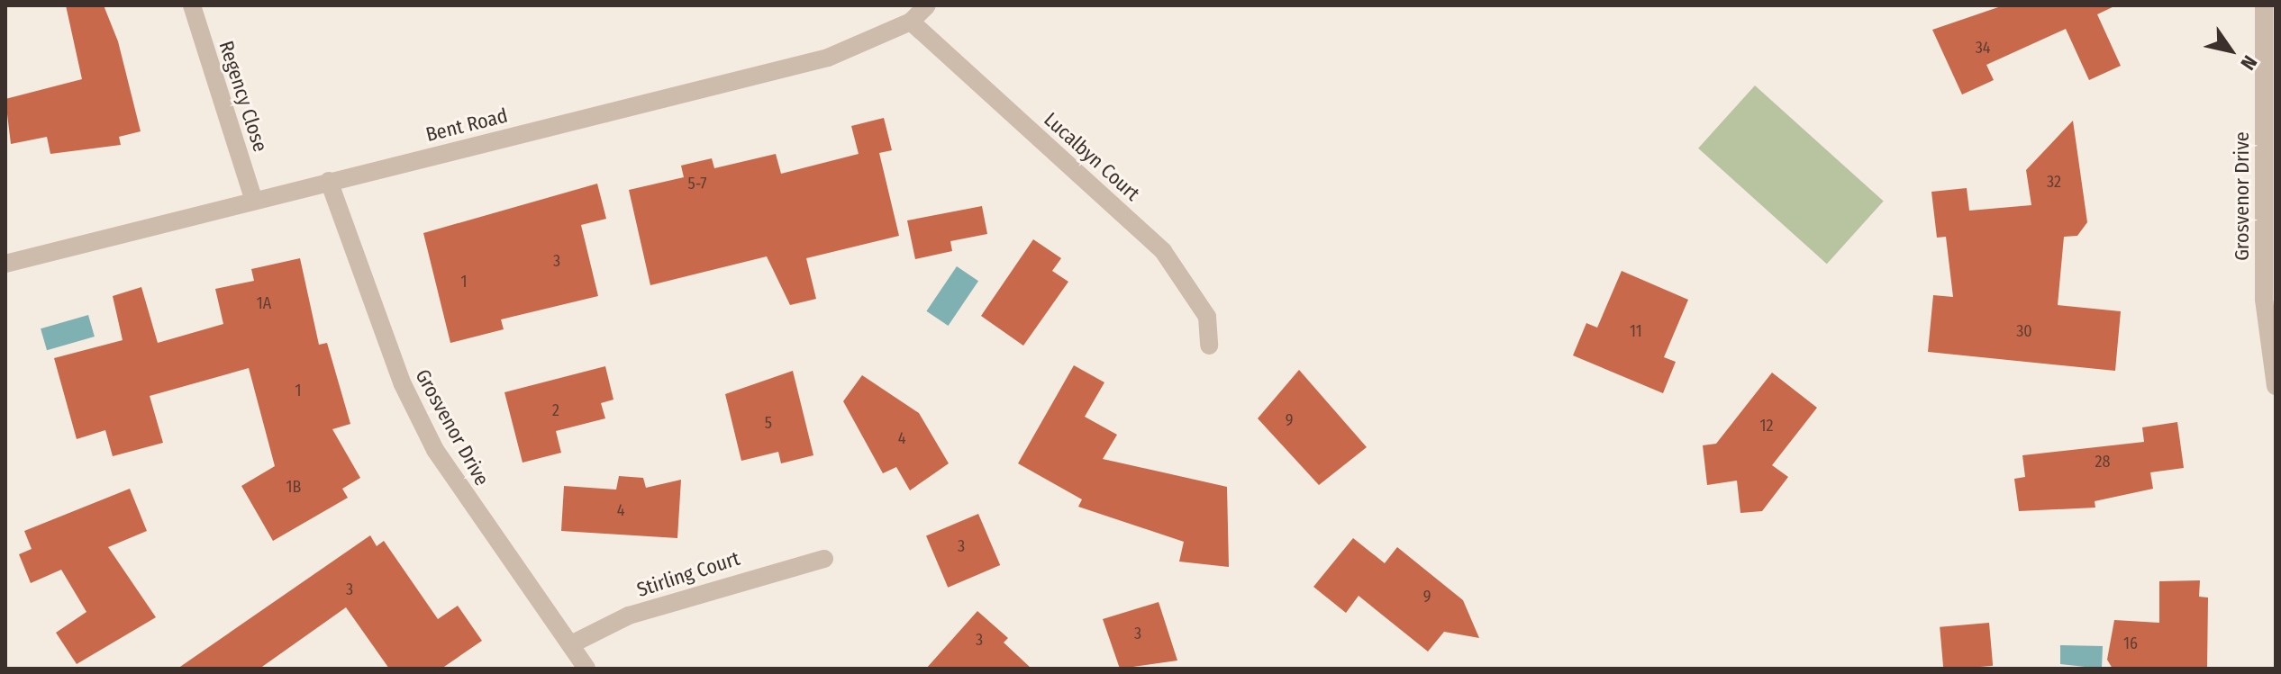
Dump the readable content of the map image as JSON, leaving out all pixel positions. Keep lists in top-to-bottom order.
{
  "streets": {
    "street": [
      "Regency Close",
      "Bent Road",
      "Lucalbyn Court",
      "Grosvenor Drive",
      "Stirling Court"
    ]
  },
  "crossings": [
    ["Regency Close", "Bent Road"],
    ["Bent Road", "Lucalbyn Court"],
    ["Bent Road", "Grosvenor Drive"],
    ["Grosvenor Drive", "Stirling Court"]
  ],
  "house_numbers": [
    "34",
    "32",
    "5-7",
    "3",
    "1",
    "1A",
    "11",
    "30",
    "1",
    "2",
    "9",
    "5",
    "12",
    "4",
    "28",
    "1B",
    "4",
    "3",
    "3",
    "9",
    "3",
    "3",
    "16"
  ],
  "north": "bottom right"
}
